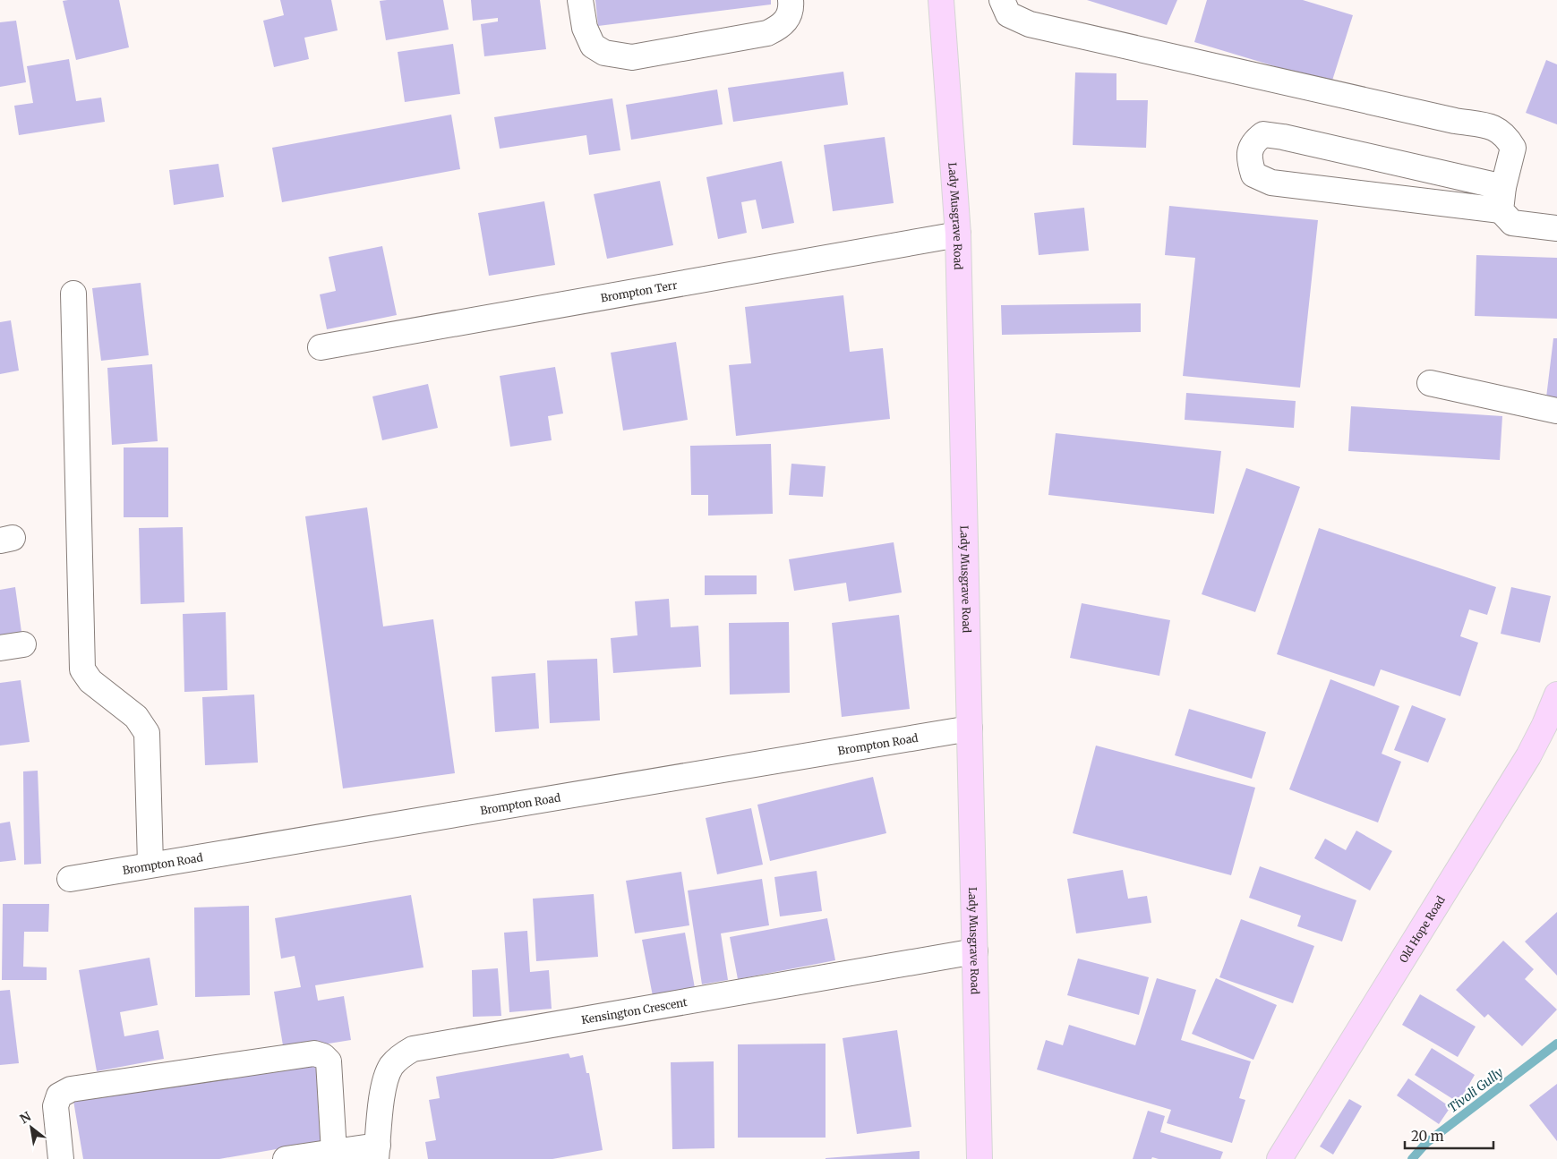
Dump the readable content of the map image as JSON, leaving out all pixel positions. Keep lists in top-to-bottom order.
{
  "streets": {
    "main road": ["Lady Musgrave Road", "Old Hope Road"],
    "street": ["Brompton Terr", "Brompton Road", "Kensington Crescent"]
  },
  "crossings": [
    ["Lady Musgrave Road", "Brompton Terr"],
    ["Lady Musgrave Road", "Brompton Road"],
    ["Lady Musgrave Road", "Kensington Crescent"]
  ],
  "water": ["Tivoli Gully"],
  "scale_bar": "20 m",
  "north": "top left"
}
